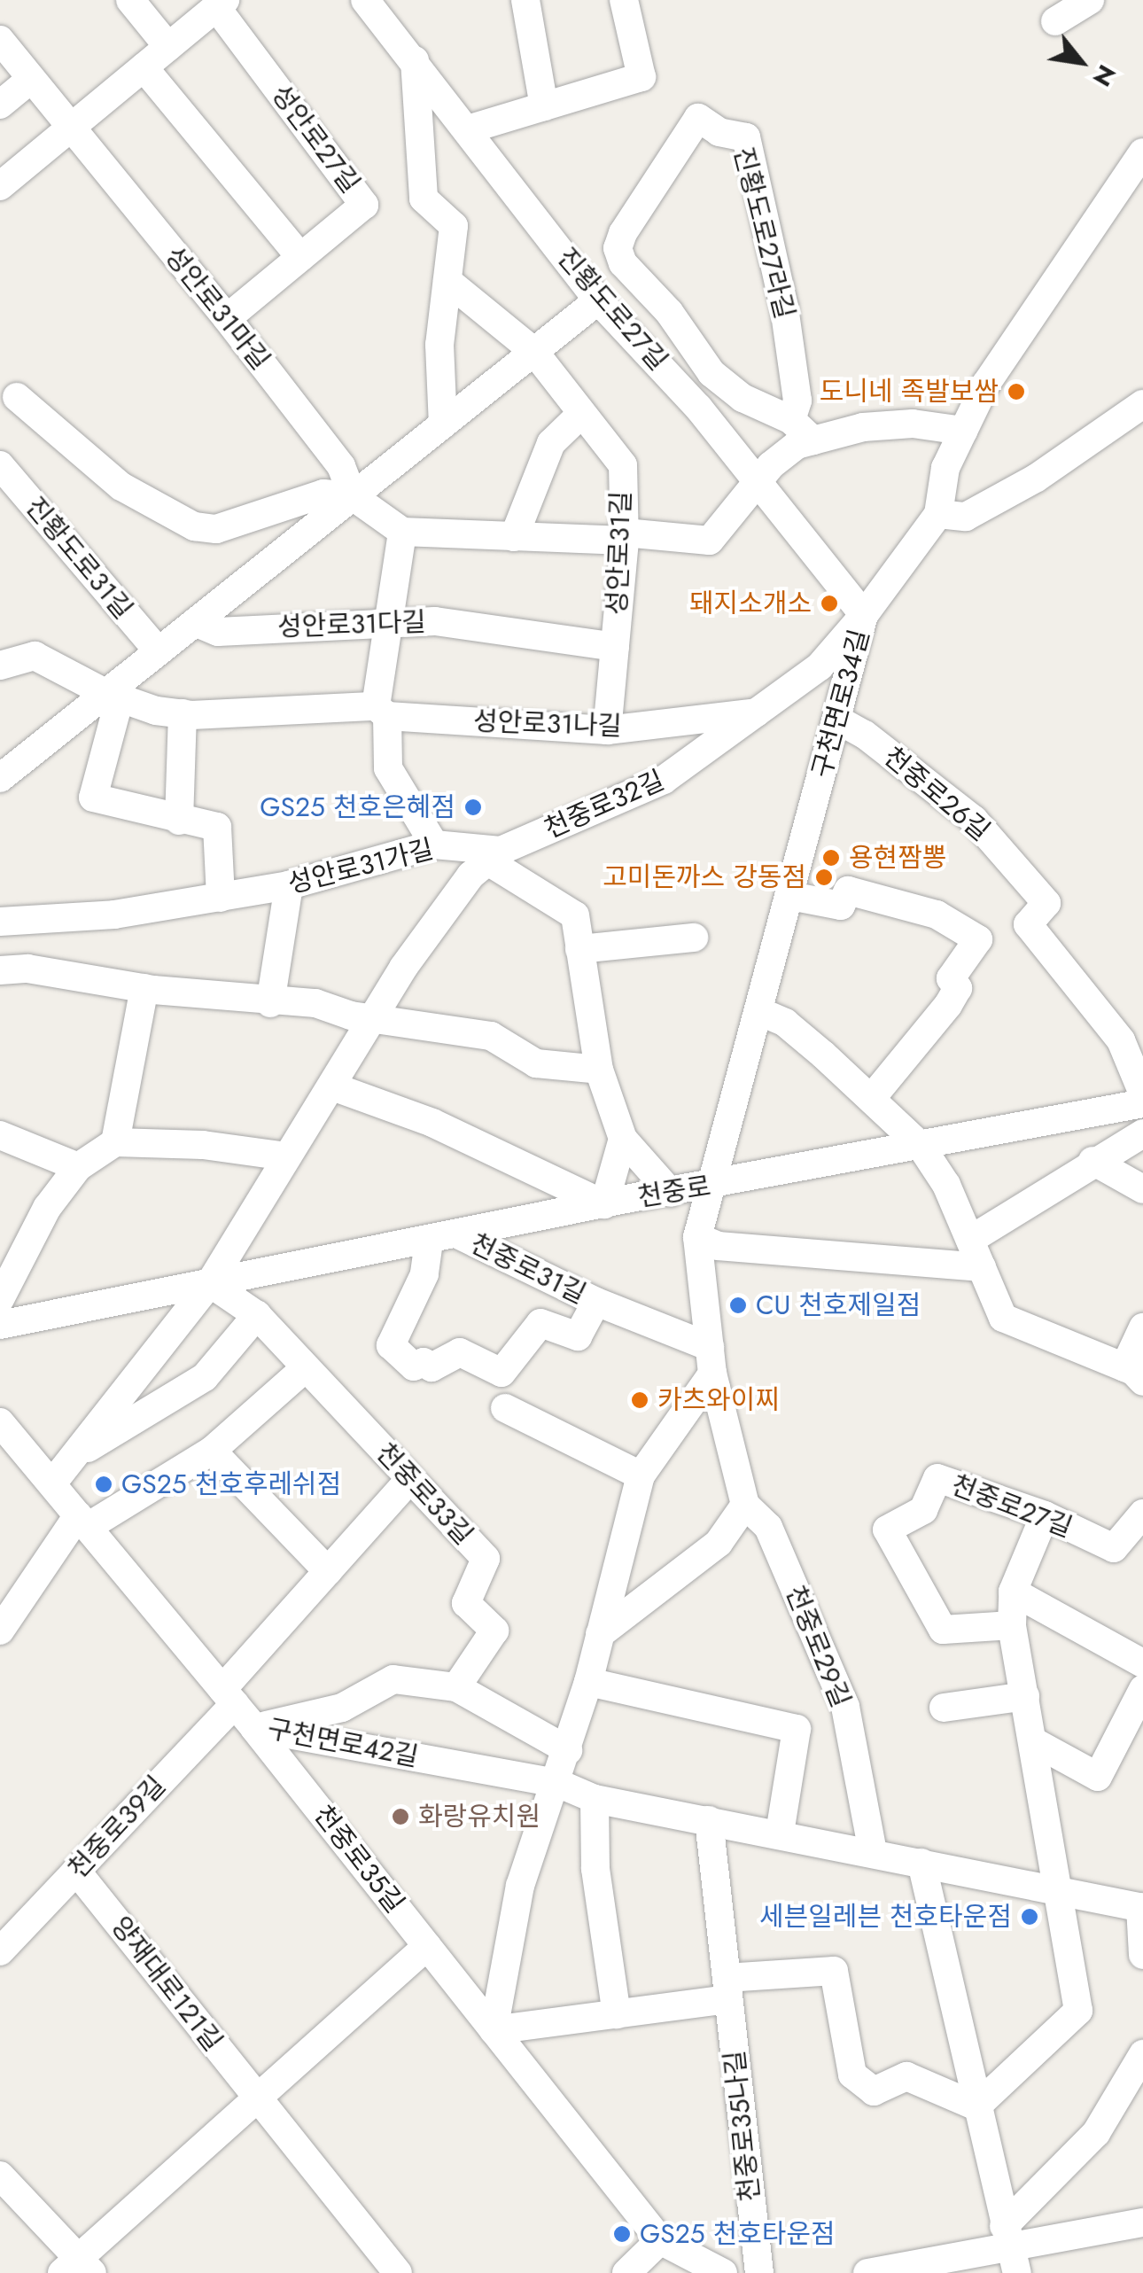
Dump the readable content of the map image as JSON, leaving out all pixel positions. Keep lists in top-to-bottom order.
{
  "streets": {
    "street": [
      "성안로27길",
      "진황도로27라길",
      "성안로31마길",
      "진황도로27길",
      "성안로31길",
      "진황도로31길",
      "성안로31다길",
      "구천면로34길",
      "성안로31나길",
      "천중로26길",
      "천중로32길",
      "성안로31가길",
      "천중로",
      "천중로31길",
      "천중로33길",
      "천중로27길",
      "천중로29길",
      "구천면로42길",
      "천중로39길",
      "천중로35길",
      "양재대로121길",
      "천중로35나길"
    ]
  },
  "crossings": [
    ["성안로27길", "성안로31마길"],
    ["진황도로27라길", "진황도로27길"],
    ["진황도로27길", "구천면로34길"],
    ["진황도로27길", "천중로32길"],
    ["성안로31길", "성안로31다길"],
    ["성안로31길", "성안로31나길"],
    ["구천면로34길", "천중로26길"],
    ["구천면로34길", "천중로32길"],
    ["구천면로34길", "천중로"],
    ["구천면로34길", "천중로29길"],
    ["성안로31나길", "천중로32길"],
    ["천중로32길", "성안로31가길"],
    ["천중로32길", "천중로"],
    ["천중로32길", "천중로33길"],
    ["천중로", "천중로31길"],
    ["천중로", "천중로33길"],
    ["천중로", "천중로29길"],
    ["천중로31길", "천중로29길"],
    ["천중로33길", "구천면로42길"],
    ["천중로29길", "구천면로42길"],
    ["구천면로42길", "천중로35길"],
    ["구천면로42길", "천중로35나길"],
    ["천중로39길", "천중로35길"],
    ["천중로39길", "양재대로121길"]
  ],
  "places": [
    "도니네 족발보쌈",
    "돼지소개소",
    "GS25 천호은혜점",
    "용현짬뽕",
    "고미돈까스 강동점",
    "CU 천호제일점",
    "카츠와이찌",
    "GS25 천호후레쉬점",
    "화랑유치원",
    "세븐일레븐 천호타운점",
    "GS25 천호타운점"
  ],
  "north": "bottom right"
}
